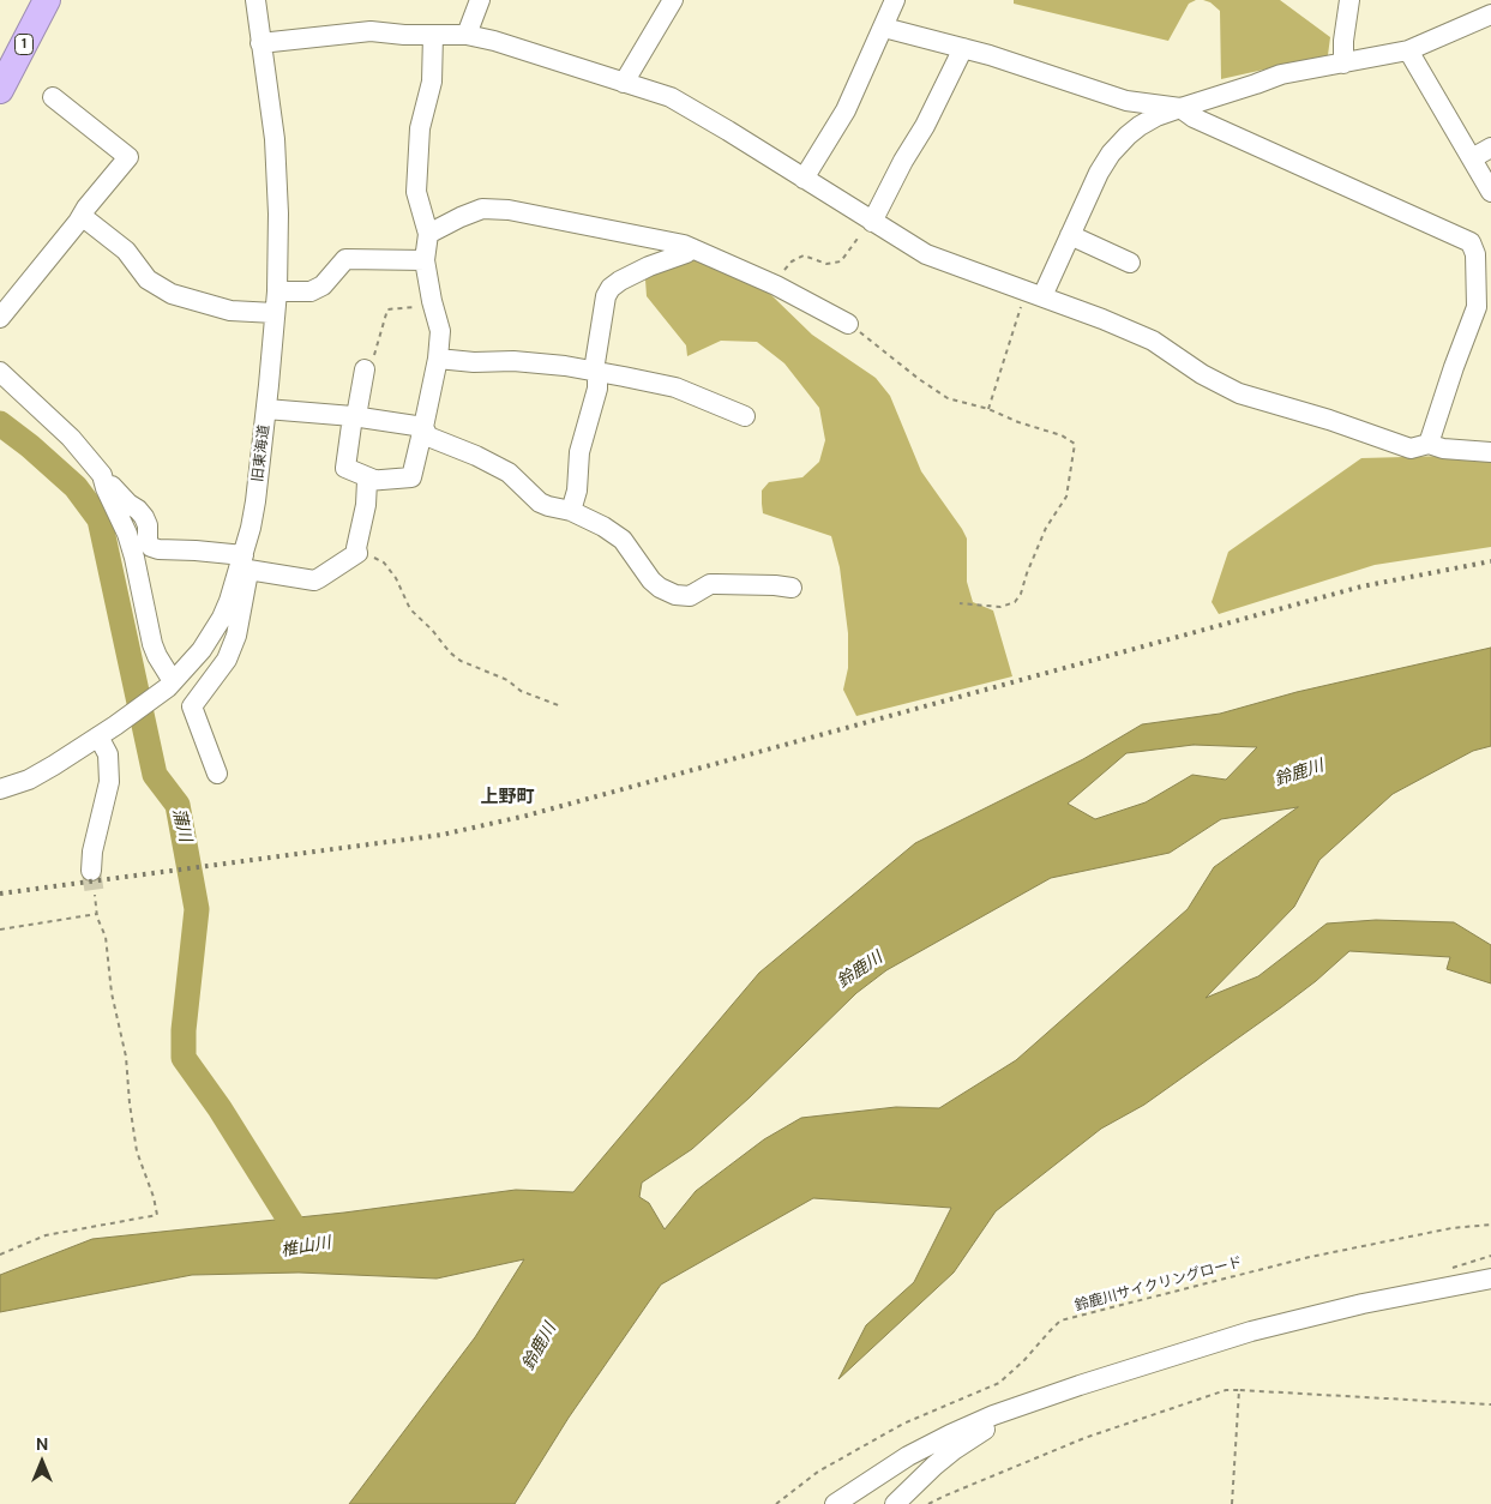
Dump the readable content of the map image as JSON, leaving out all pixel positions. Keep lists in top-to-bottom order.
{
  "streets": {
    "highway": ["1"],
    "street": ["旧東海道"],
    "path": ["鈴鹿川サイクリングロード"]
  },
  "districts": ["上野町"],
  "water": ["鈴鹿川", "蒲川", "椎山川"],
  "north": "top"
}
